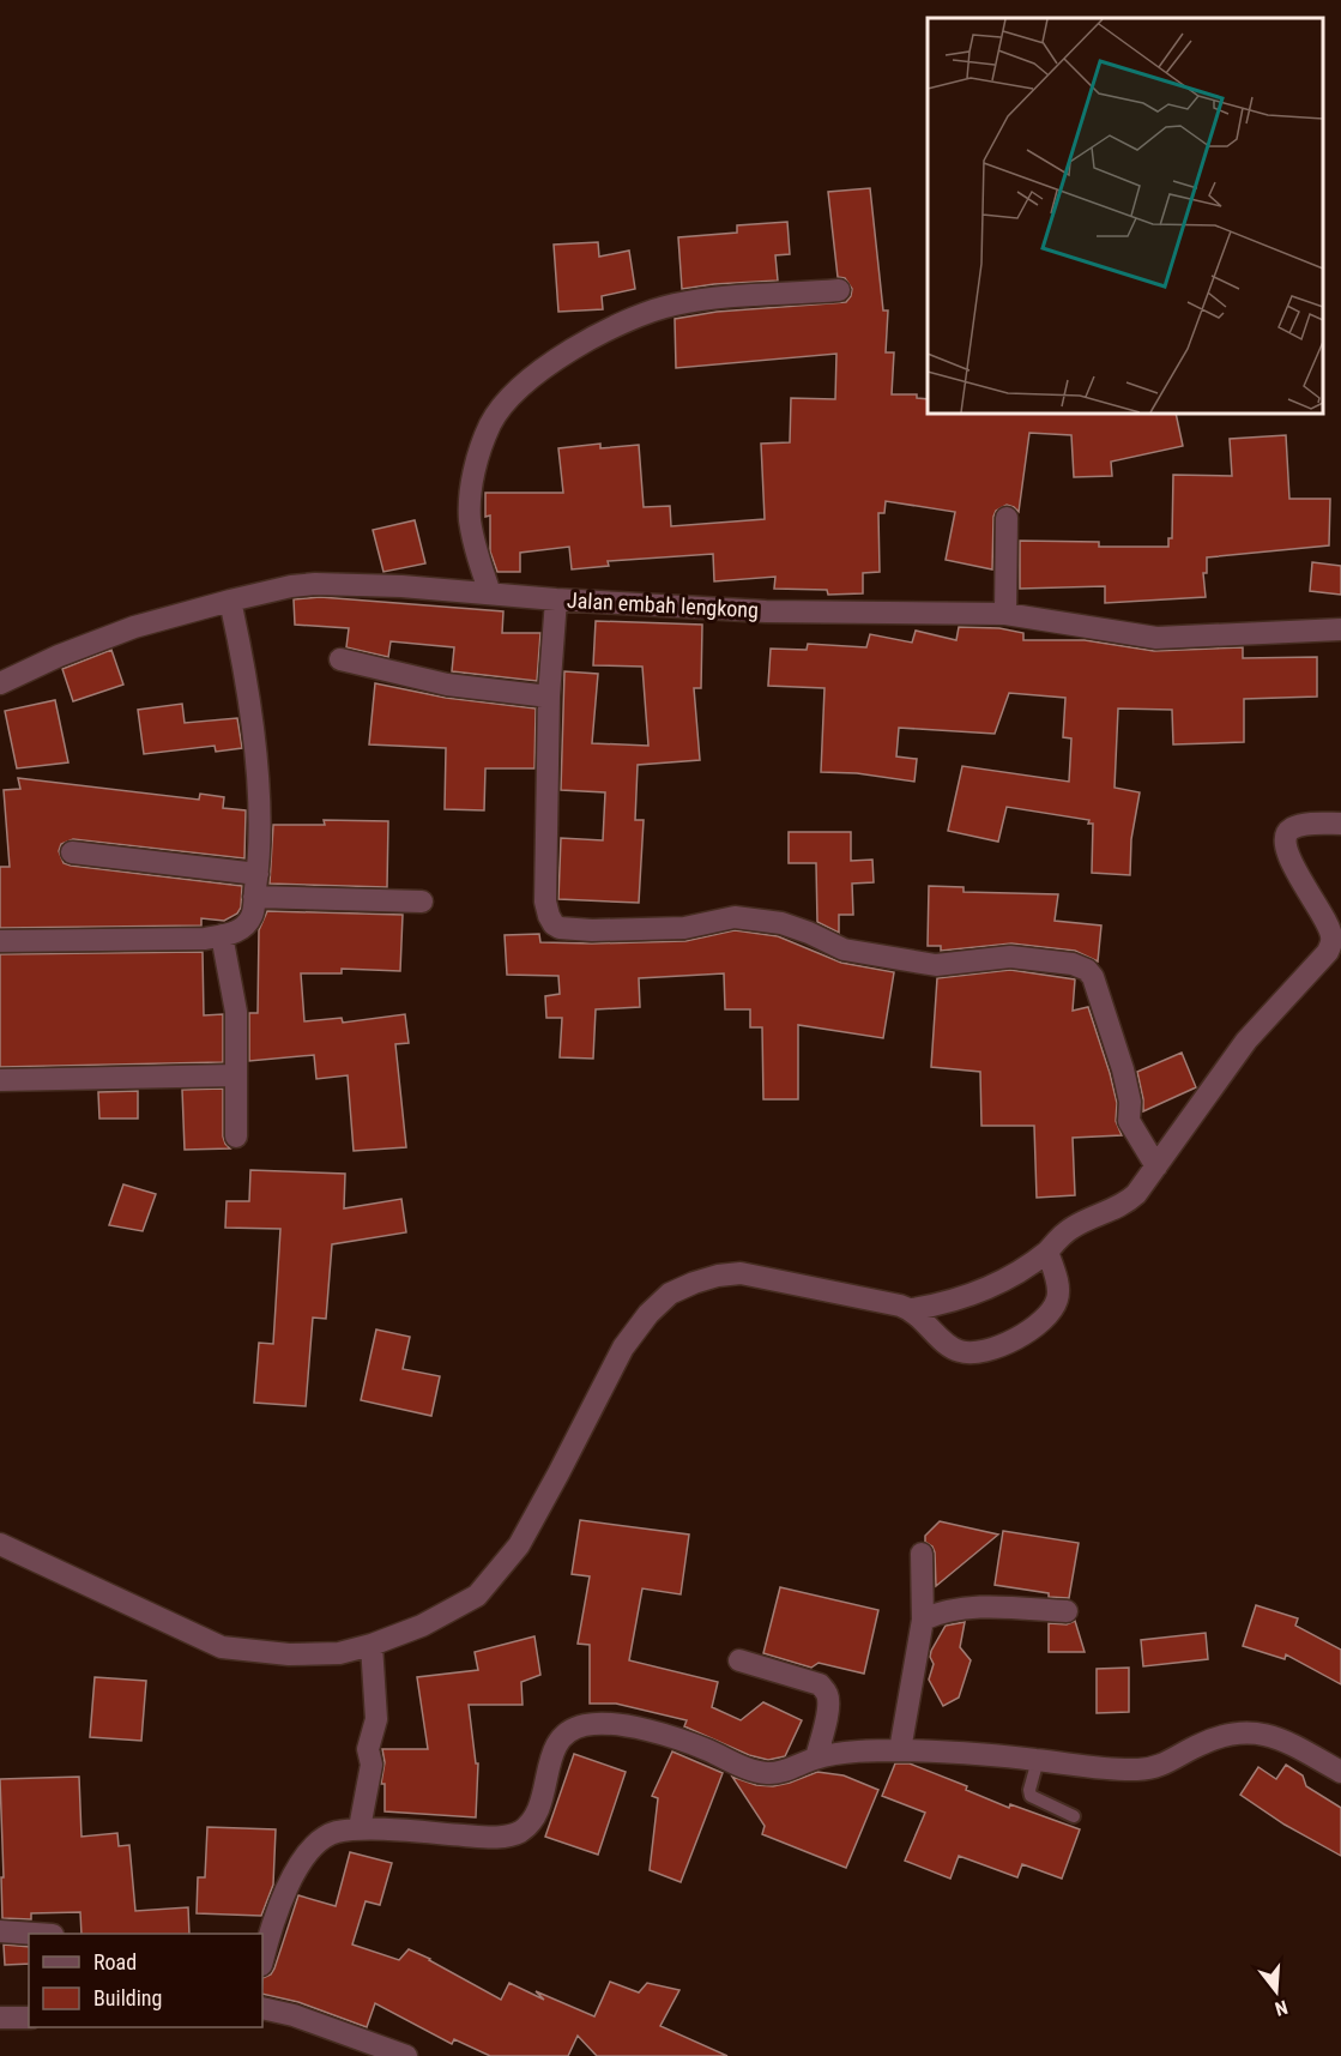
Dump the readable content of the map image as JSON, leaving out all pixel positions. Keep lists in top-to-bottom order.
{
  "streets": {
    "street": ["Jalan embah lengkong"]
  },
  "legend": ["Road", "Building"],
  "north": "bottom"
}
